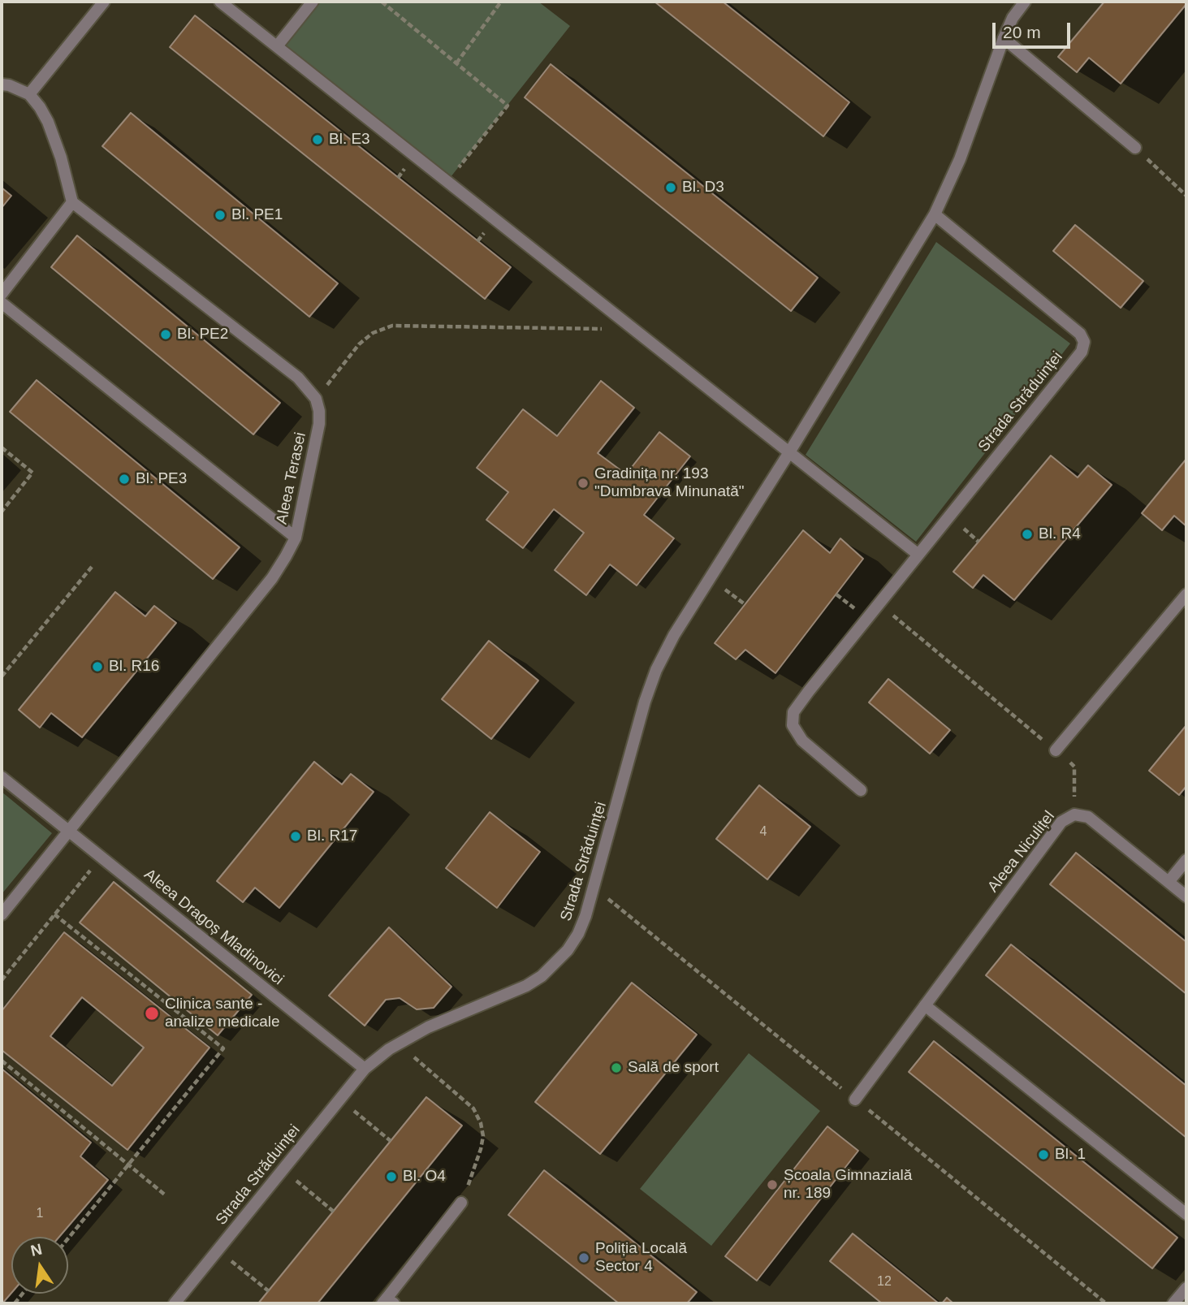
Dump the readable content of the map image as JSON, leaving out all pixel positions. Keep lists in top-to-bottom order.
{
  "streets": {
    "street": [
      "Strada Străduinței",
      "Aleea Terasei",
      "Aleea Niculițel",
      "Aleea Dragoș Mladinovici"
    ]
  },
  "crossings": [
    ["Strada Străduinței", "Aleea Dragoș Mladinovici"]
  ],
  "places": [
    "Bl. E3",
    "Bl. D3",
    "Bl. PE1",
    "Bl. PE2",
    "Bl. PE3",
    "Gradinița nr. 193 \"Dumbrava Minunată\"",
    "Bl. R4",
    "Bl. R16",
    "Bl. R17",
    "Clinica sante - analize medicale",
    "Sală de sport",
    "Bl. 1",
    "Bl. O4",
    "Școala Gimnazială nr. 189",
    "Poliția Locală Sector 4"
  ],
  "house_numbers": ["4", "1", "12"],
  "scale_bar": "20 m",
  "north": "top"
}
